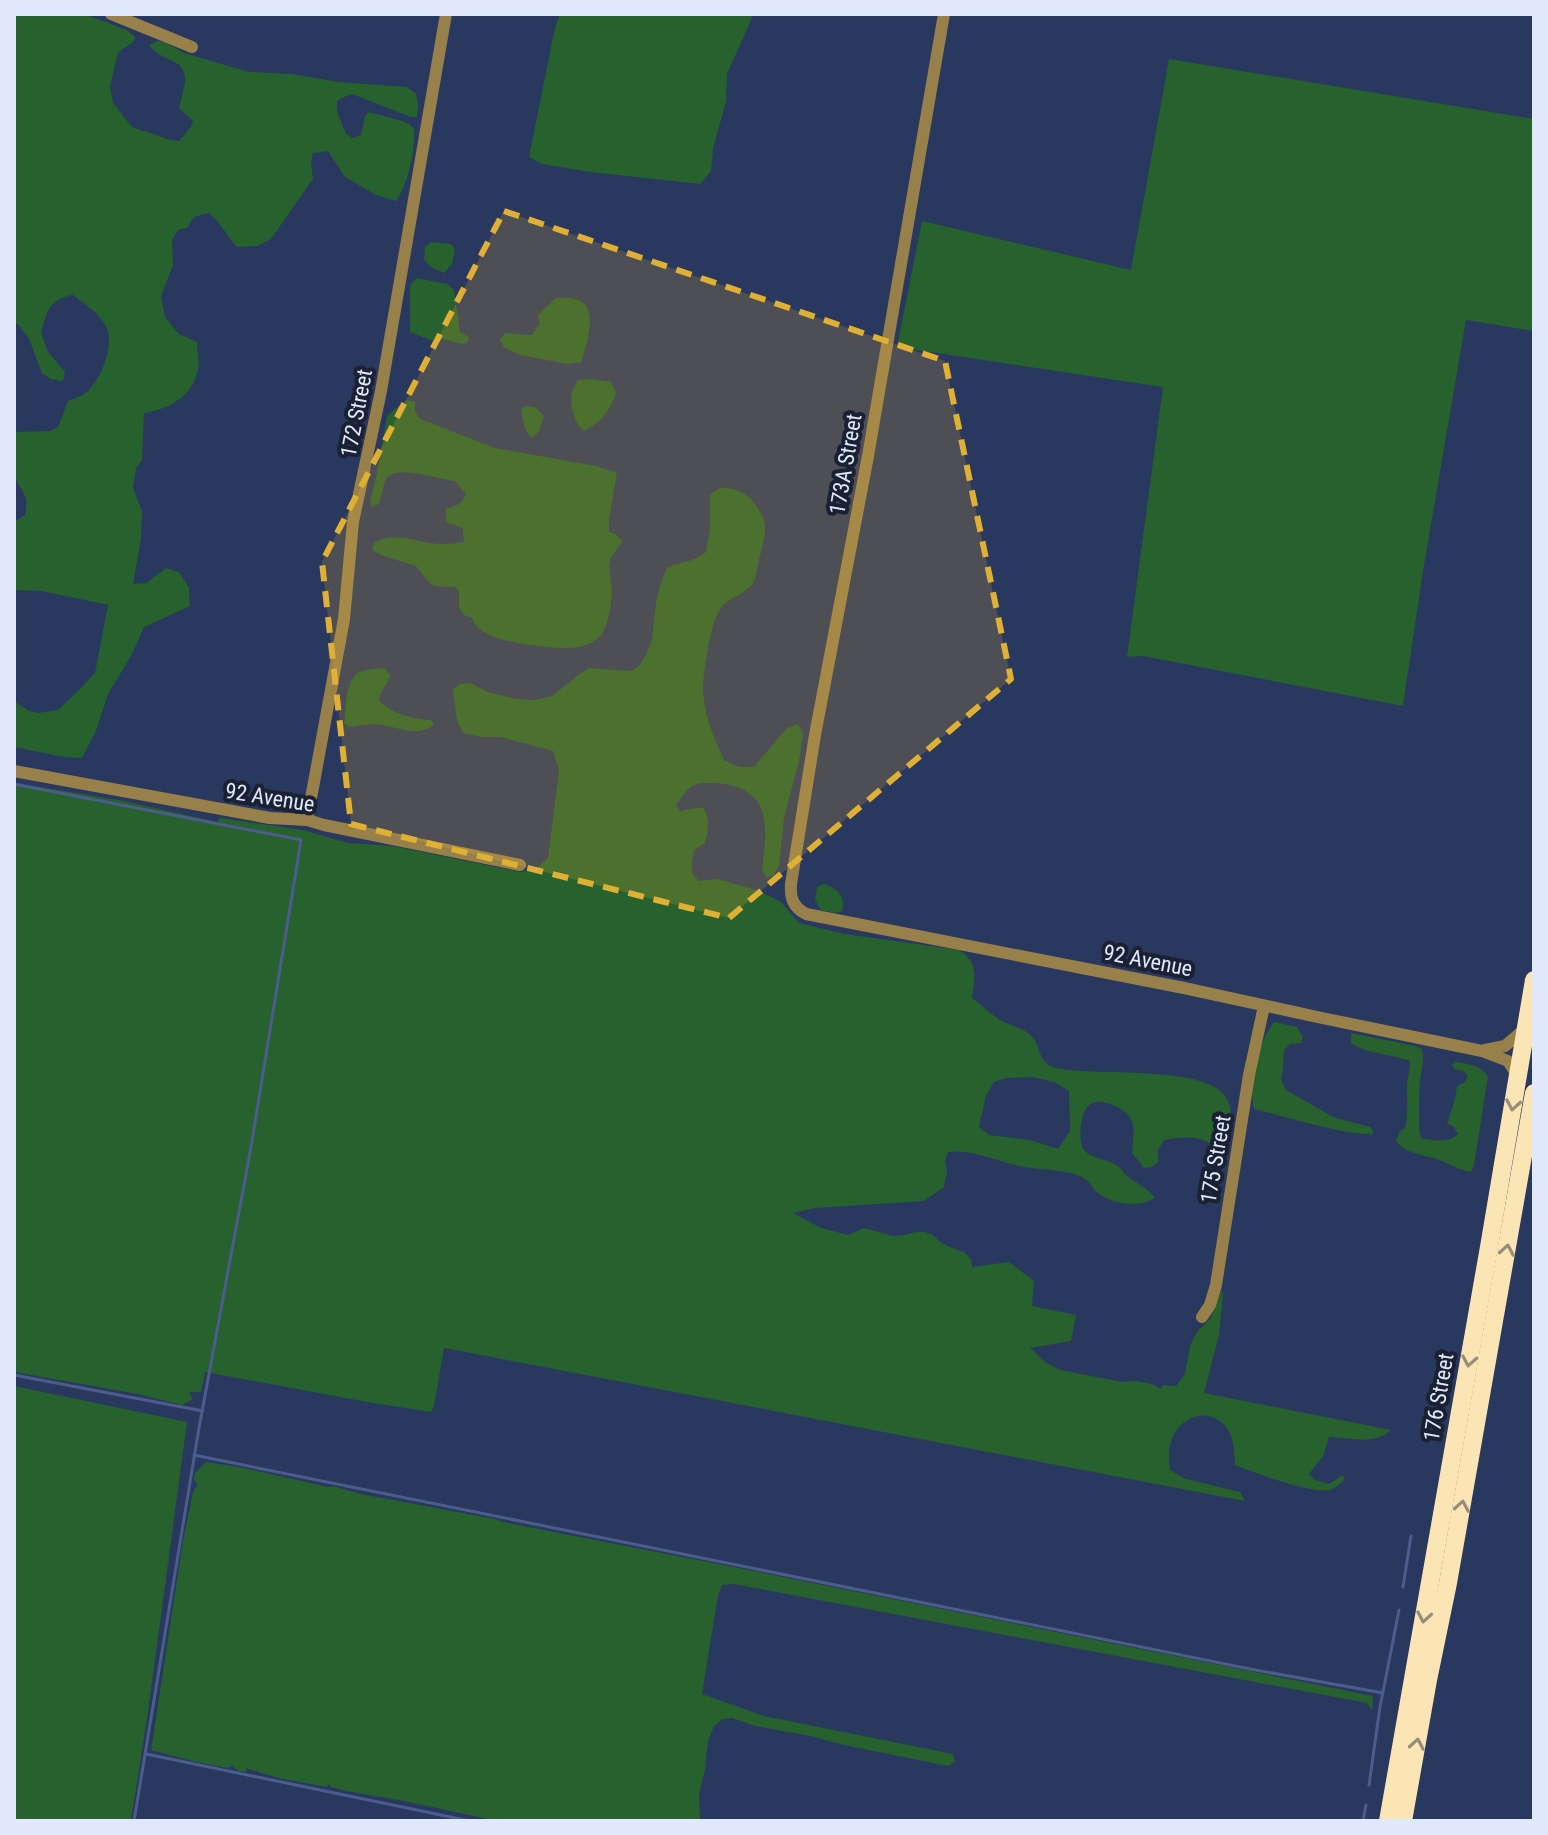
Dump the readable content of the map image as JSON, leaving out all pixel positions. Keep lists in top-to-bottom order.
{
  "streets": {
    "highway": ["176 Street"],
    "street": [
      "172 Street",
      "173A Street",
      "92 Avenue",
      "175 Street"
    ]
  },
  "crossings": [
    ["172 Street", "92 Avenue"],
    ["173A Street", "92 Avenue"],
    ["92 Avenue", "175 Street"],
    ["92 Avenue", "176 Street"]
  ]
}
